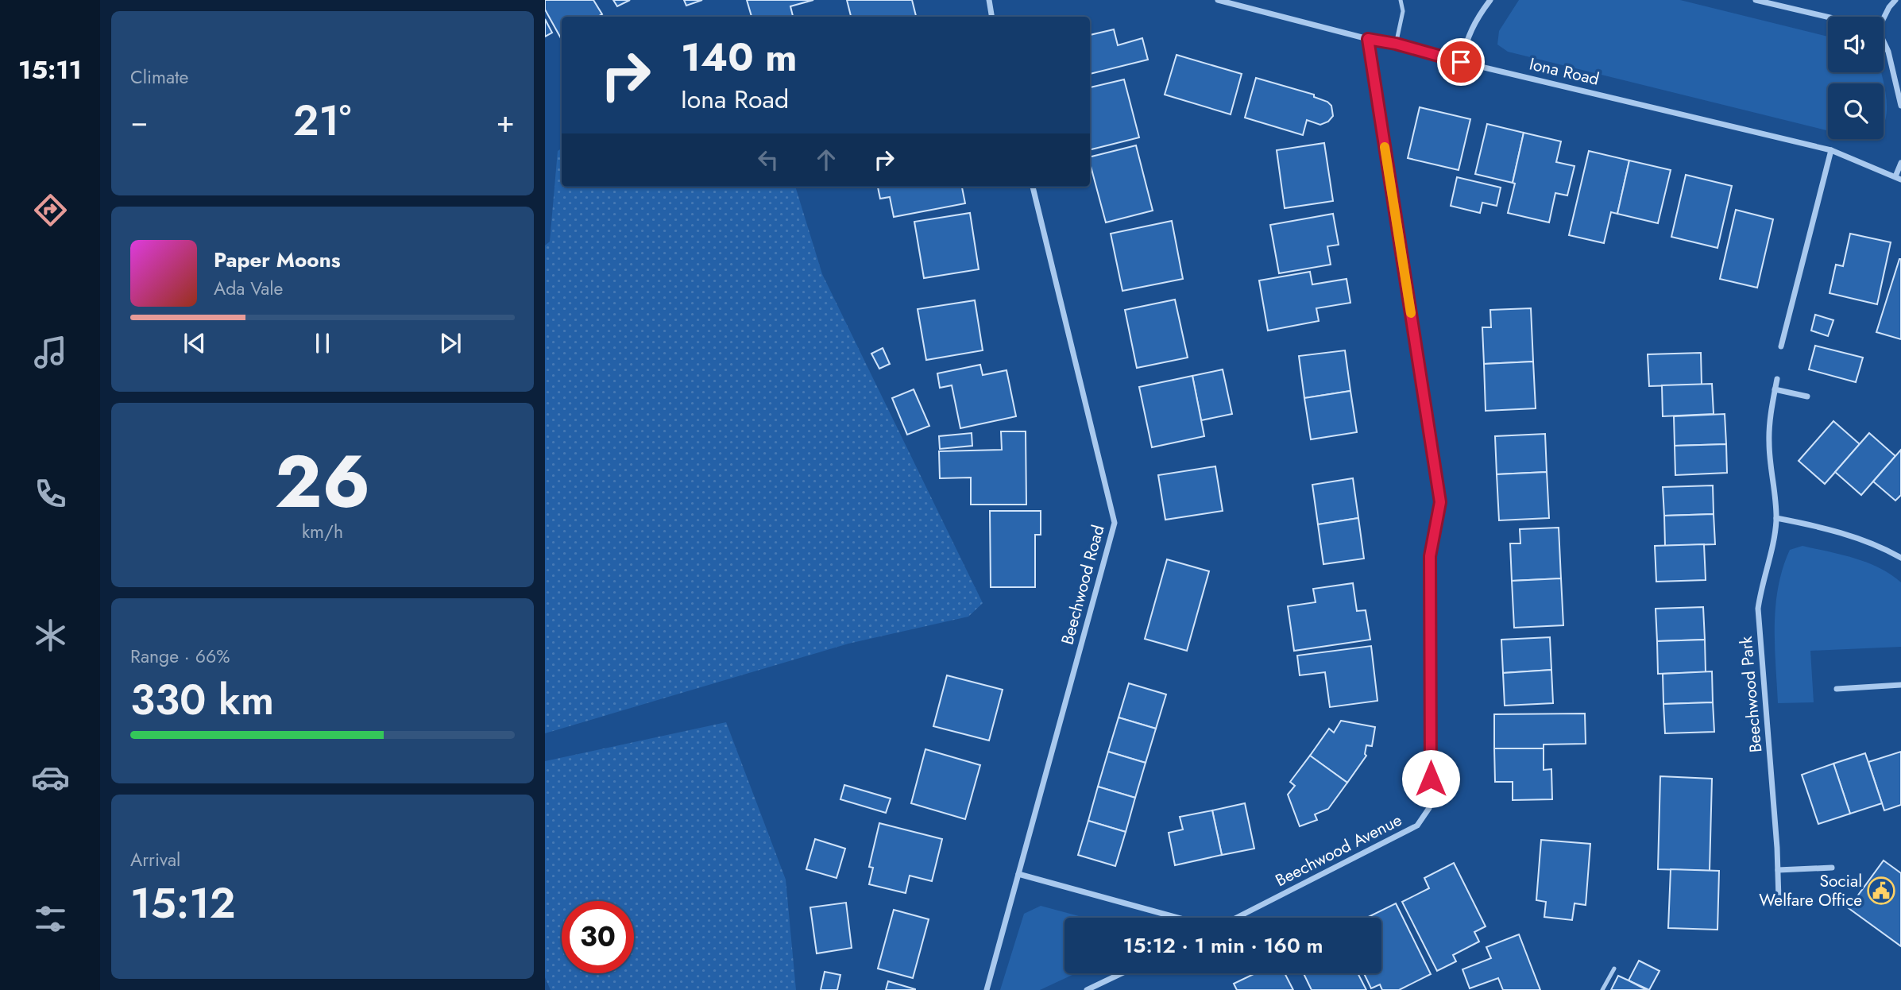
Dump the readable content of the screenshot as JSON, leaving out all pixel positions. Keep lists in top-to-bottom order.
{
  "streets": {
    "street": [
      "Iona Road",
      "Beechwood Road",
      "Beechwood Park",
      "Beechwood Avenue"
    ]
  },
  "crossings": [
    ["Iona Road", "Beechwood Avenue"]
  ],
  "places": {
    "public building": ["Social Welfare Office"]
  },
  "page": {
    "tabs": "15:11",
    "tile": [
      "Climate",
      ["26", "km/h"],
      ["Range · 66%", "330 km"],
      ["Arrival", "15:12"]
    ],
    "turn": ["140 m", "Iona Road"],
    "heat": ["−", "21°", "+"],
    "song": ["Paper Moons", "Ada Vale"],
    "limit": "30",
    "trip": "15:12 · 1 min · 160 m"
  }
}
